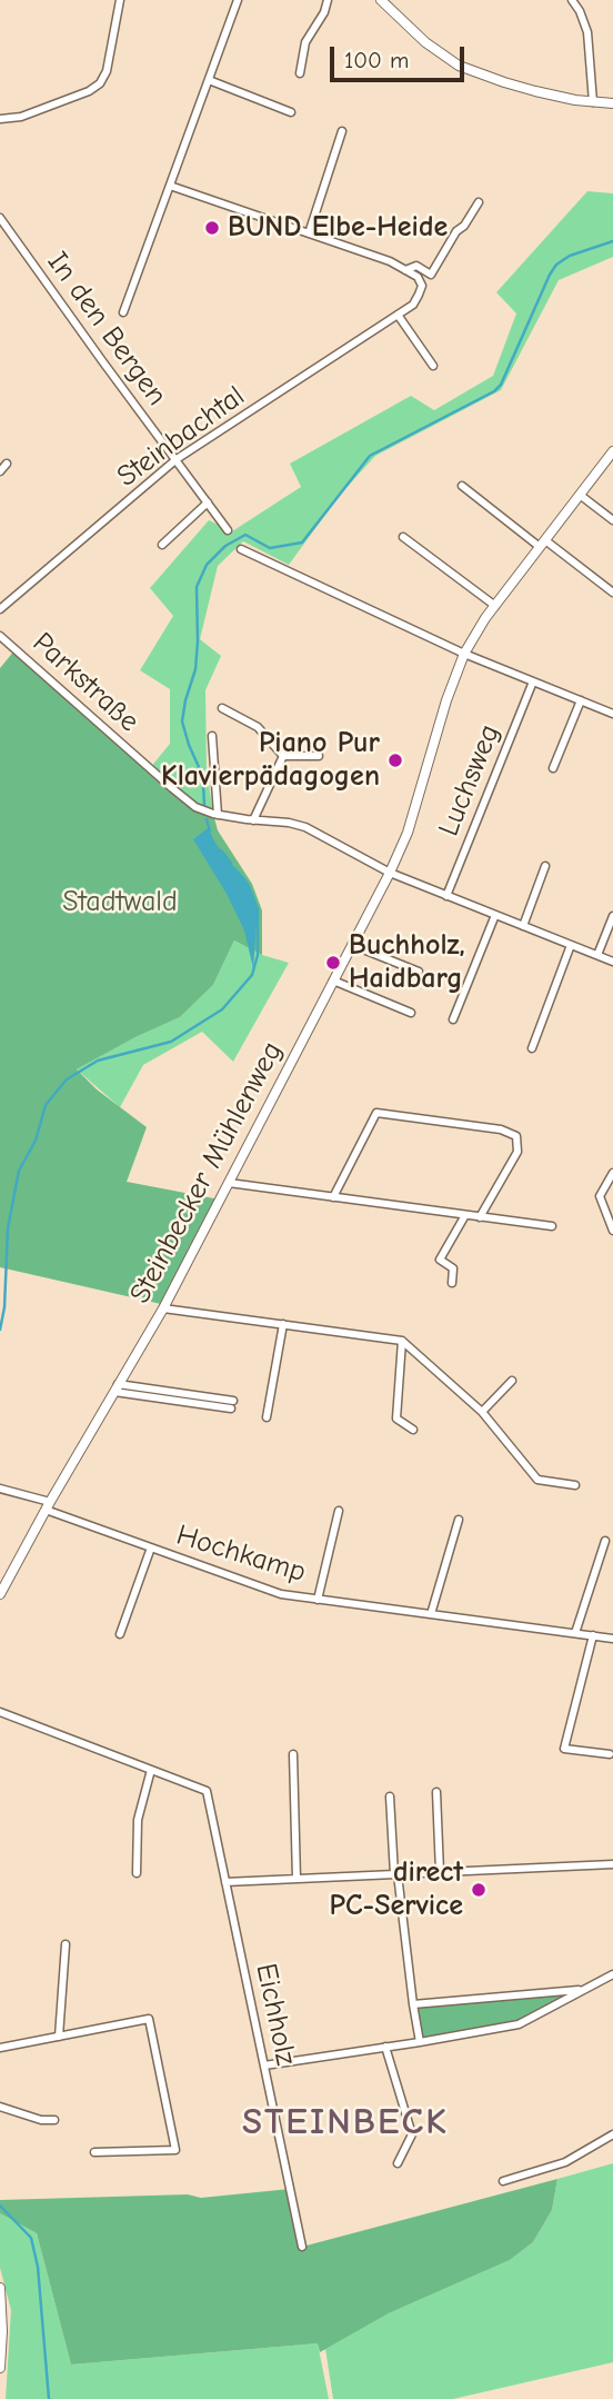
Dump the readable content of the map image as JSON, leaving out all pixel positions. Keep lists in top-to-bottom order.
{
  "streets": {
    "street": [
      "In den Bergen",
      "Steinbachtal",
      "Parkstraße",
      "Luchsweg",
      "Steinbecker Mühlenweg",
      "Hochkamp",
      "Eichholz"
    ]
  },
  "crossings": [
    ["In den Bergen", "Steinbachtal"],
    ["Parkstraße", "Luchsweg"],
    ["Parkstraße", "Steinbecker Mühlenweg"],
    ["Steinbecker Mühlenweg", "Hochkamp"]
  ],
  "districts": ["STEINBECK"],
  "parks": ["Stadtwald"],
  "places": [
    "BUND Elbe-Heide",
    "Piano Pur Klavierpädagogen",
    "Buchholz, Haidbarg",
    "direct PC-Service"
  ],
  "scale_bar": "100 m"
}
